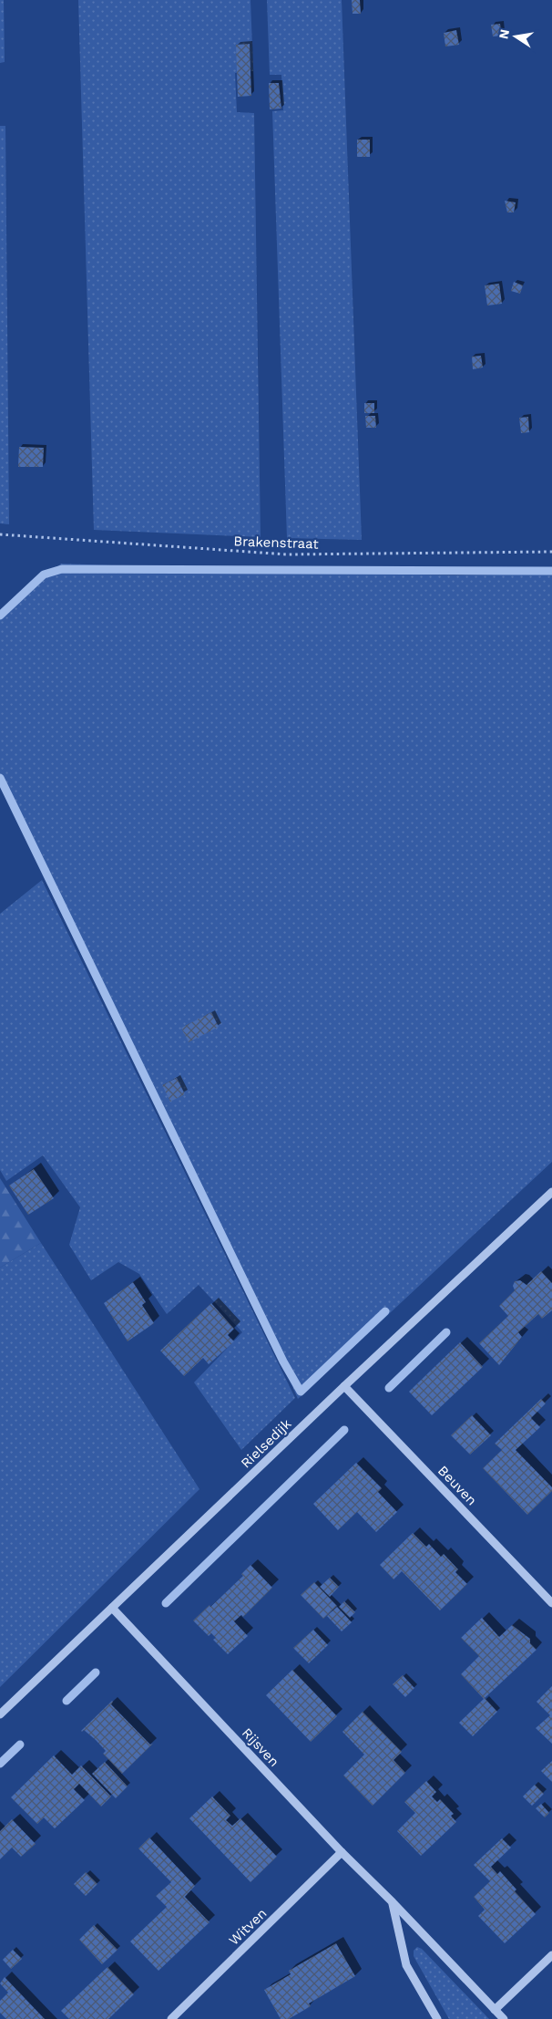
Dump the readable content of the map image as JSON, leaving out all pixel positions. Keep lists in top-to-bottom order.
{
  "streets": {
    "street": [
      "Rielsedijk",
      "Beuven",
      "Rijsven",
      "Witven"
    ],
    "path": ["Brakenstraat"]
  },
  "crossings": [
    ["Rielsedijk", "Beuven"],
    ["Rielsedijk", "Rijsven"],
    ["Rijsven", "Witven"]
  ],
  "north": "left"
}
